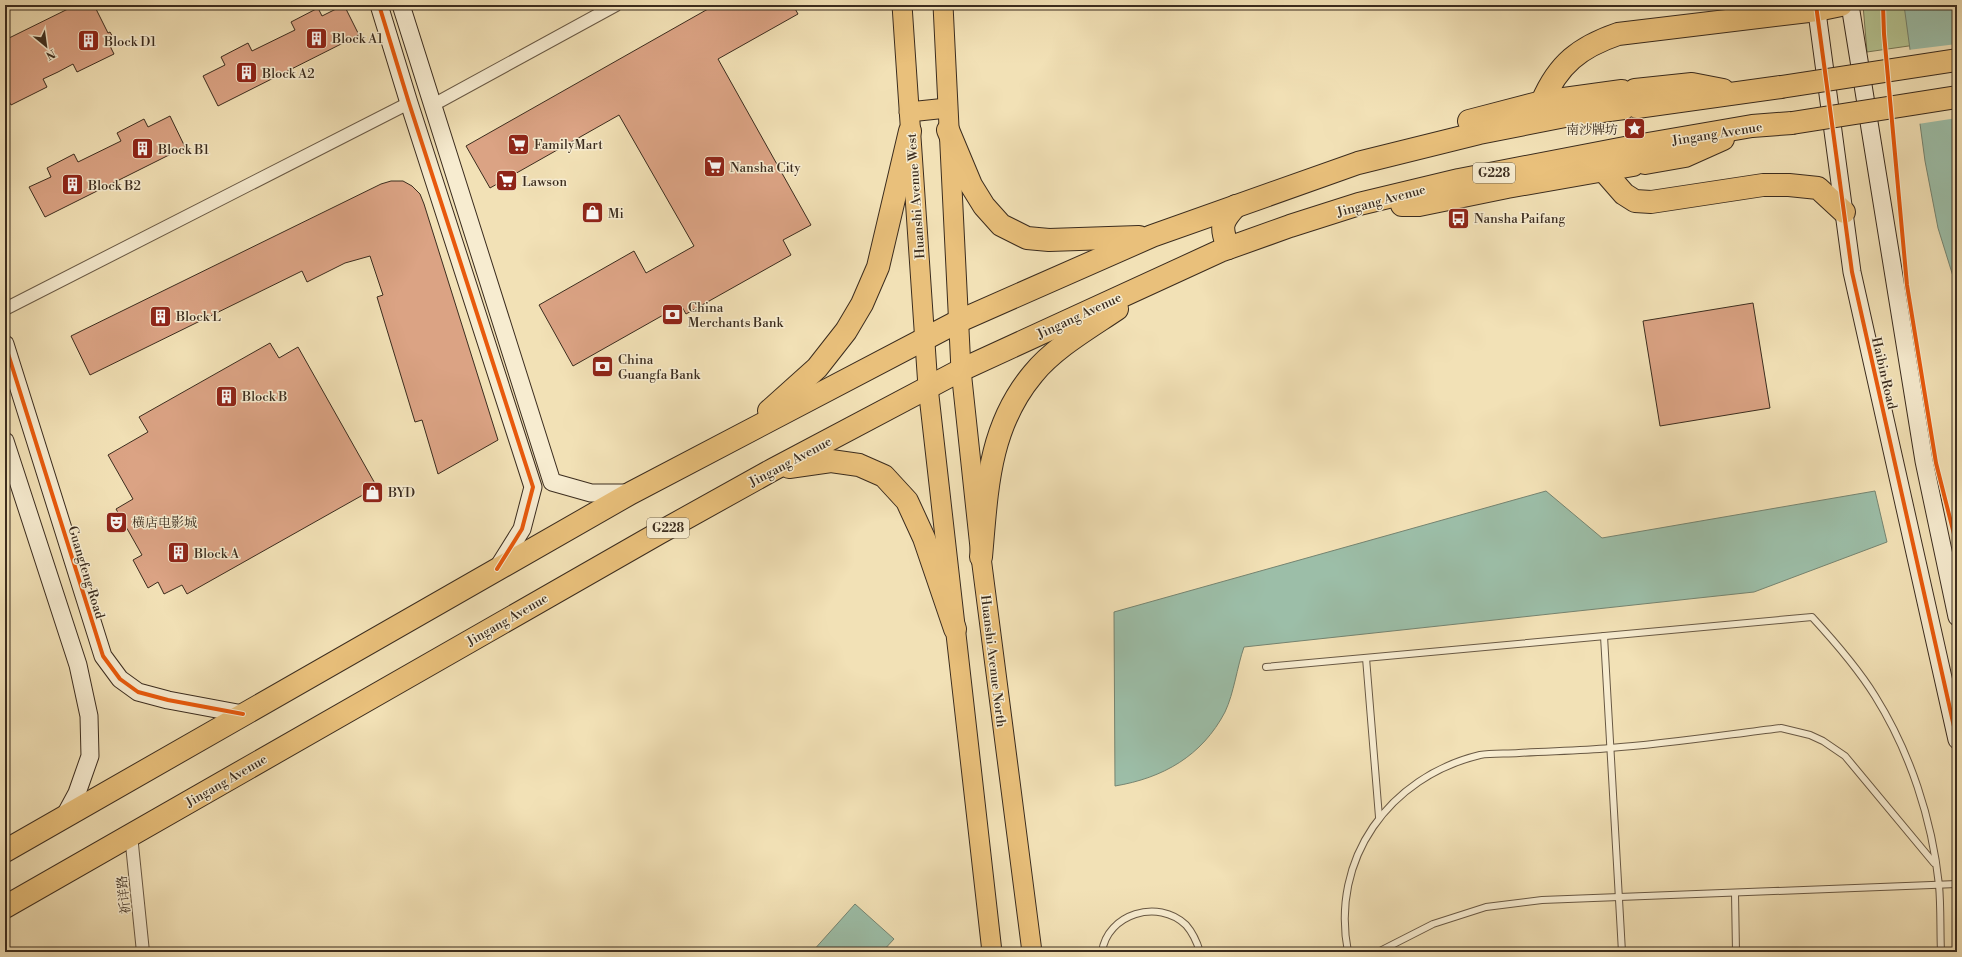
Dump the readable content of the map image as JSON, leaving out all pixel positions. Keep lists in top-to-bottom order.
{
  "streets": {
    "highway": ["Jingang Avenue", "G228"],
    "main road": ["Huanshi Avenue West", "Huanshi Avenue North"],
    "street": ["Haibin Road", "Guangfeng Road", "祈详路"]
  },
  "crossings": [
    ["Jingang Avenue", "Huanshi Avenue West"],
    ["Jingang Avenue", "Huanshi Avenue North"],
    ["Jingang Avenue", "祈详路"]
  ],
  "places": {
    "building": [
      "Block A1",
      "Block D1",
      "Block A2",
      "Block B1",
      "Block B2",
      "Block L",
      "Block B",
      "Block A"
    ],
    "place": ["南沙牌坊"],
    "supermarket": ["FamilyMart", "Nansha City", "Lawson"],
    "shop": ["Mi", "BYD"],
    "bus stop": ["Nansha Paifang"],
    "bank": ["China Merchants Bank", "China Guangfa Bank"],
    "theatre": ["横店电影城"]
  },
  "north": "bottom right"
}
